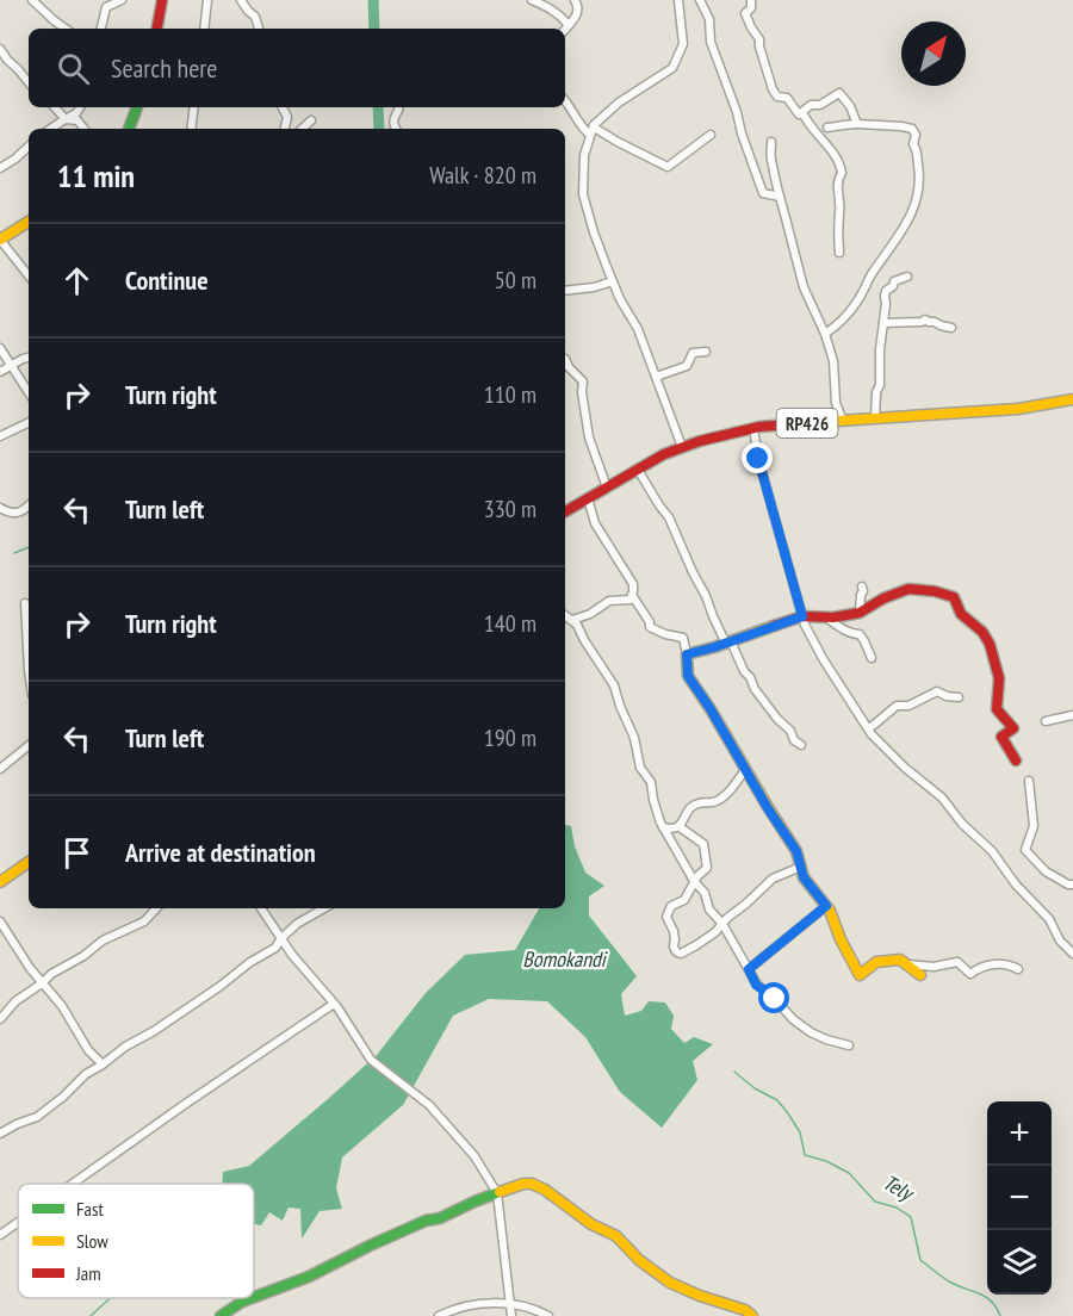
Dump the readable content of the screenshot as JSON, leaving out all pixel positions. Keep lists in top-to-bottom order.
{
  "streets": {
    "street": ["RP426"]
  },
  "water": ["Bomokandi", "Tely"],
  "legend": ["Fast", "Slow", "Jam"],
  "north": "top right",
  "page": {
    "search": "Search here",
    "heading": ["11 min", "Walk · 820 m"],
    "list": [
      ["Continue", "50 m"],
      ["Turn right", "110 m"],
      ["Turn left", "330 m"],
      ["Turn right", "140 m"],
      ["Turn left", "190 m"],
      "Arrive at destination"
    ],
    "map_buttons": ["+", "−"]
  }
}
